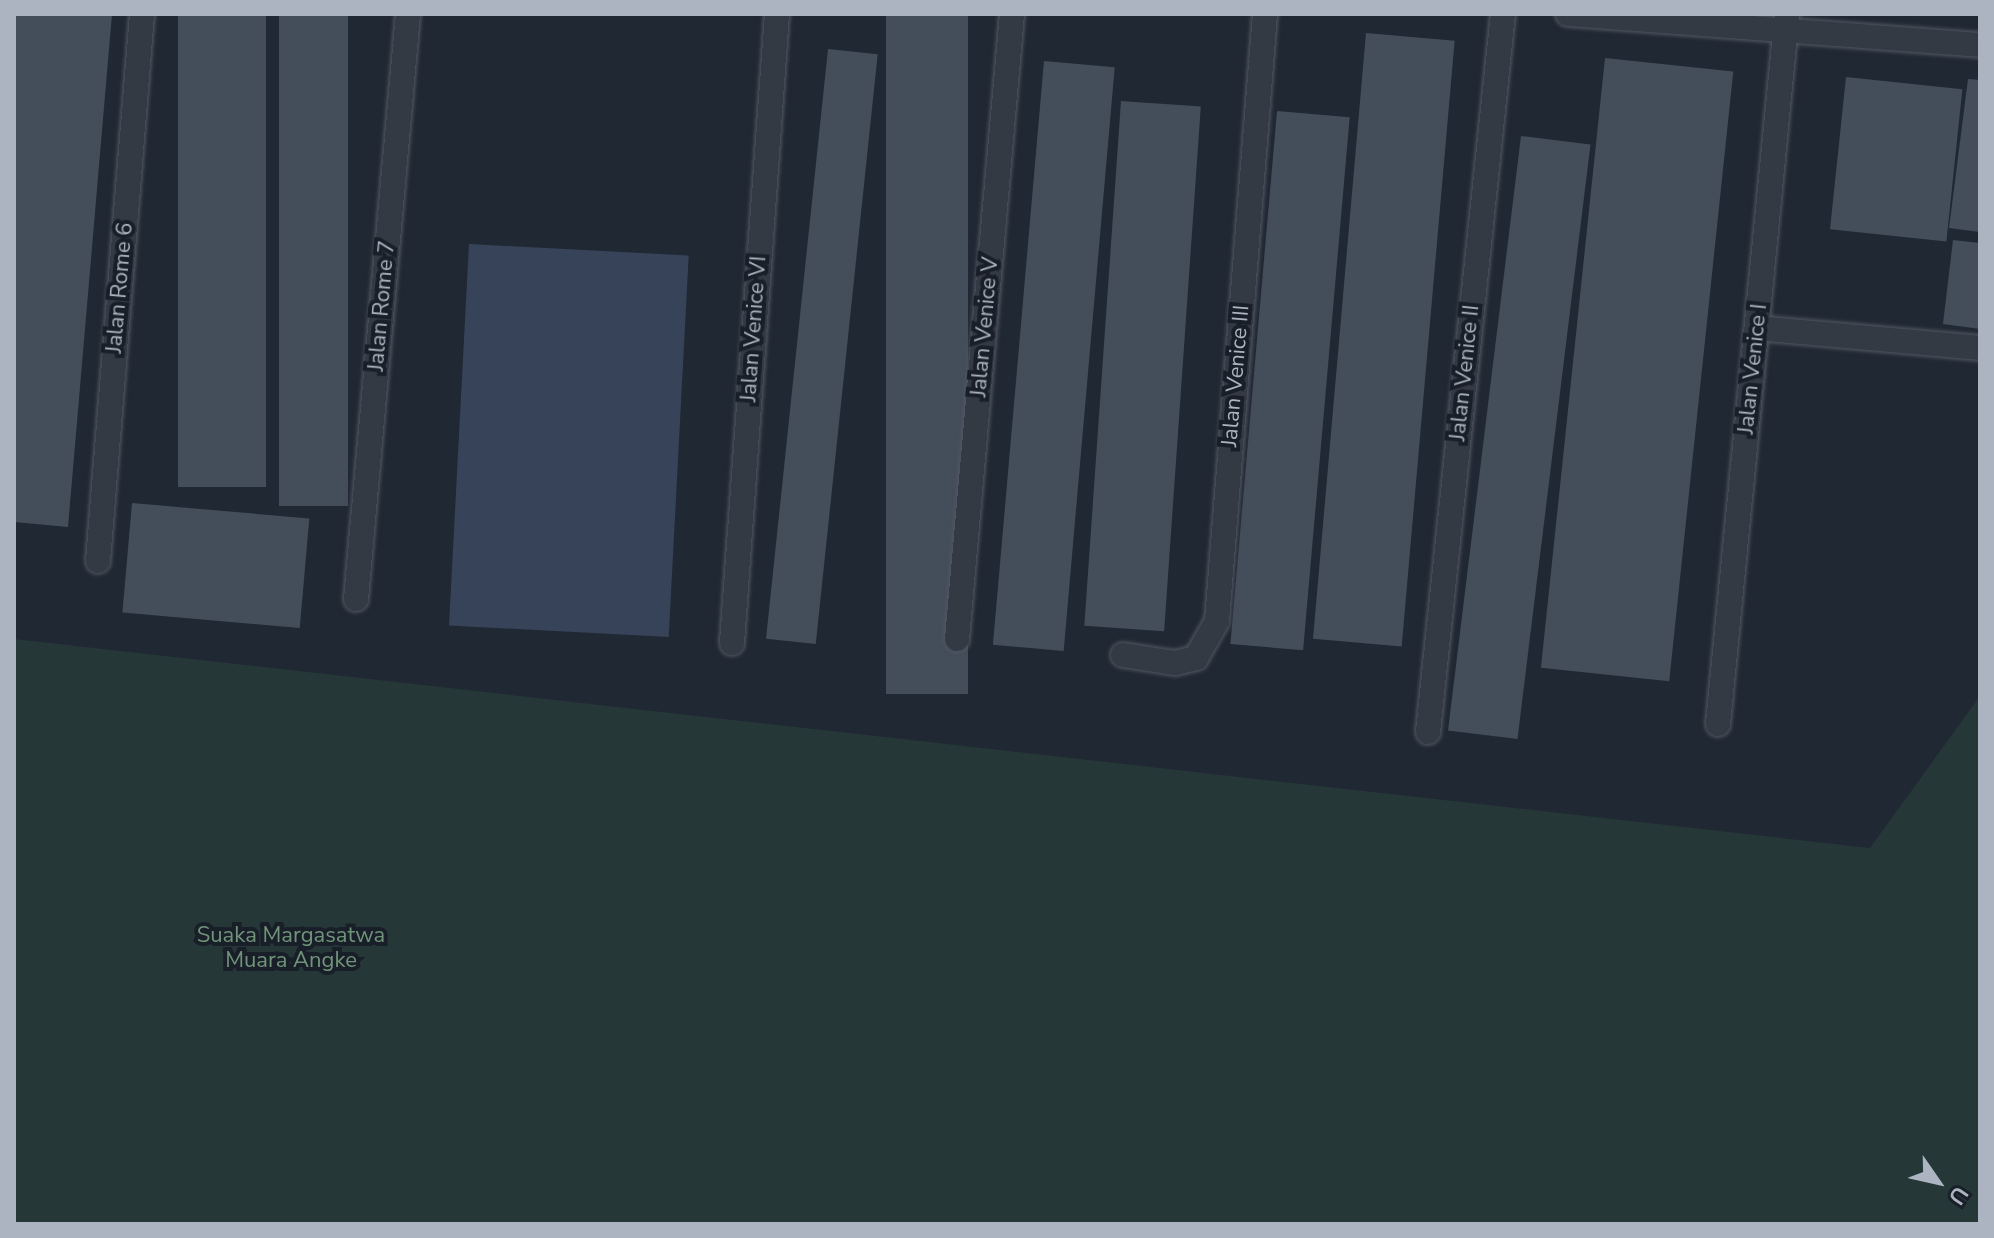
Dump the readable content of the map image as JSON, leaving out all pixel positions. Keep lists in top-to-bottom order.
{
  "streets": {
    "street": [
      "Jalan Rome 6",
      "Jalan Rome 7",
      "Jalan Venice V",
      "Jalan Venice VI",
      "Jalan Venice I",
      "Jalan Venice II",
      "Jalan Venice III"
    ]
  },
  "parks": ["Suaka Margasatwa Muara Angke"],
  "north": "bottom right"
}
